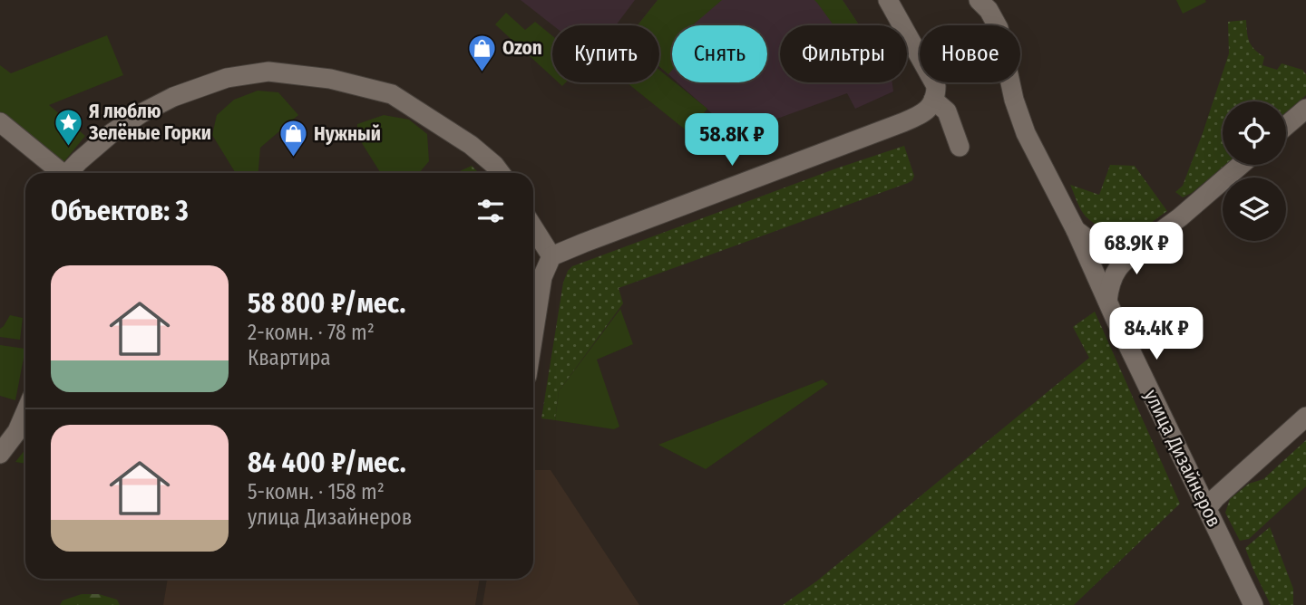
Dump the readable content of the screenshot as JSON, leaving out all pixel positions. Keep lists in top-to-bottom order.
{
  "streets": {
    "street": ["улица Дизайнеров"]
  },
  "places": {
    "shop": ["Ozon", "Нужный"],
    "place": ["Я люблю Зелёные Горки"]
  },
  "page": {
    "chip": [
      "Купить",
      "Снять",
      "Фильтры",
      "Новое"
    ],
    "price": ["58.8K ₽", "68.9K ₽", "84.4K ₽"],
    "heading": "Объектов: 3",
    "list": [
      {
        "name": "58 800 ₽/мес.",
        "note": "2-комн. · 78 m² · Квартира"
      },
      {
        "name": "84 400 ₽/мес.",
        "note": "5-комн. · 158 m² · улица Дизайнеров"
      }
    ]
  }
}
